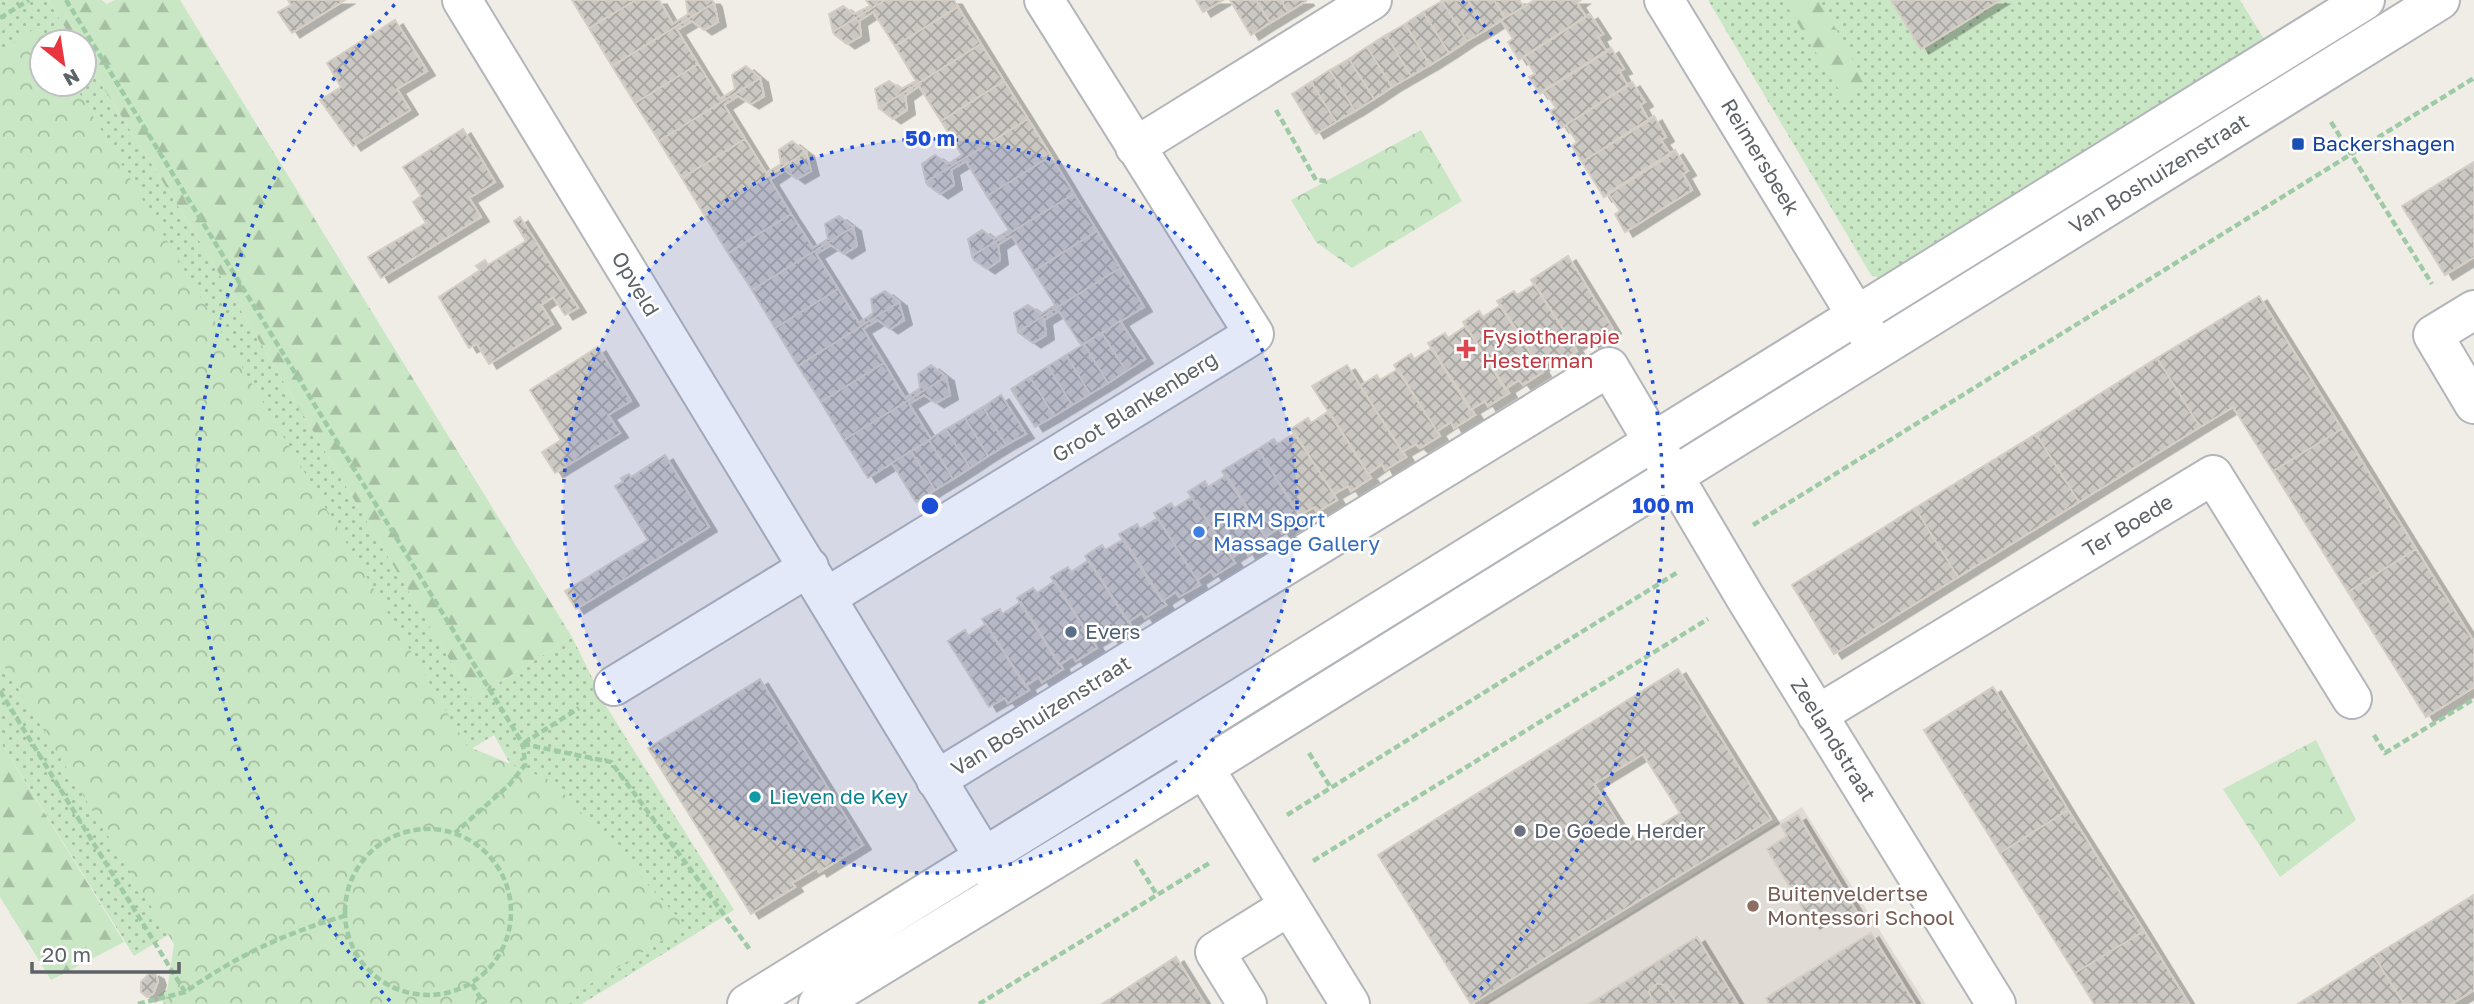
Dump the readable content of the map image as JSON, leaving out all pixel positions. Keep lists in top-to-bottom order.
{
  "streets": {
    "street": [
      "Reimersbeek",
      "Van Boshuizenstraat",
      "Opveld",
      "Groot Blankenberg",
      "Ter Boede",
      "Zeelandstraat"
    ]
  },
  "crossings": [
    ["Reimersbeek", "Van Boshuizenstraat"],
    ["Van Boshuizenstraat", "Opveld"],
    ["Van Boshuizenstraat", "Zeelandstraat"],
    ["Opveld", "Groot Blankenberg"],
    ["Ter Boede", "Zeelandstraat"]
  ],
  "places": {
    "transit": ["Backershagen"],
    "health": ["Fysiotherapie Hesterman"],
    "other": [
      "FIRM Sport Massage Gallery",
      "Evers",
      "Lieven de Key",
      "De Goede Herder",
      "Buitenveldertse Montessori School"
    ]
  },
  "scale_bar": "20 m",
  "north": "bottom right",
  "rings": ["50 m", "100 m"]
}
